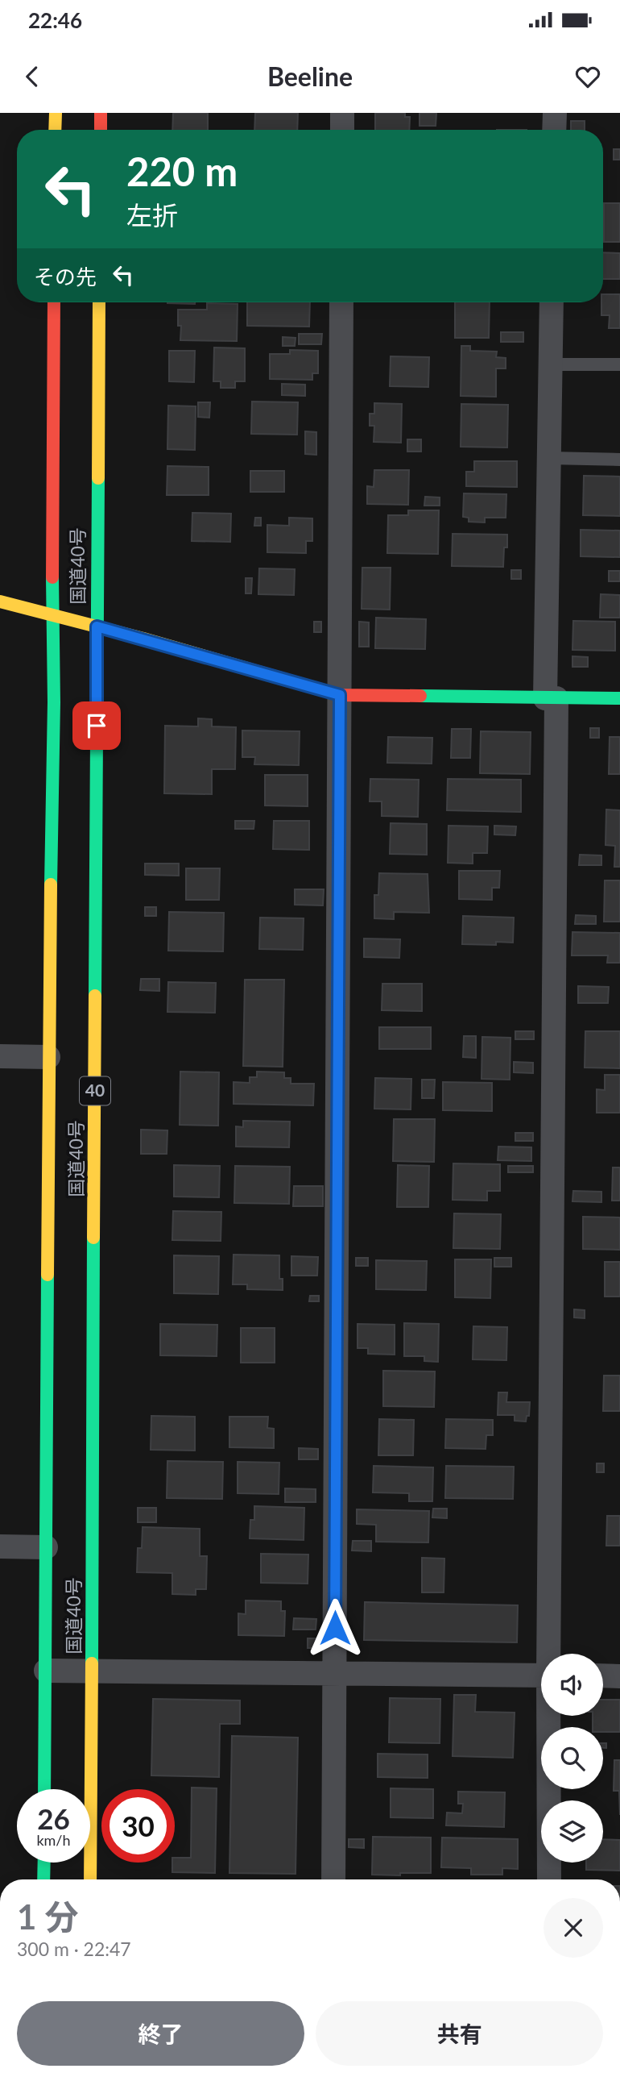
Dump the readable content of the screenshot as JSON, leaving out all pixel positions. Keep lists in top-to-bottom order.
{
  "streets": {
    "main road": ["国道40号", "40"]
  },
  "page": {
    "status": "22:46",
    "header": "Beeline",
    "turn": ["220 m", "左折"],
    "then": "その先",
    "speed": "26 km/h",
    "limit": "30",
    "heading": ["1 分", "300 m · 22:47"],
    "buttons": ["終了", "共有"]
  }
}
